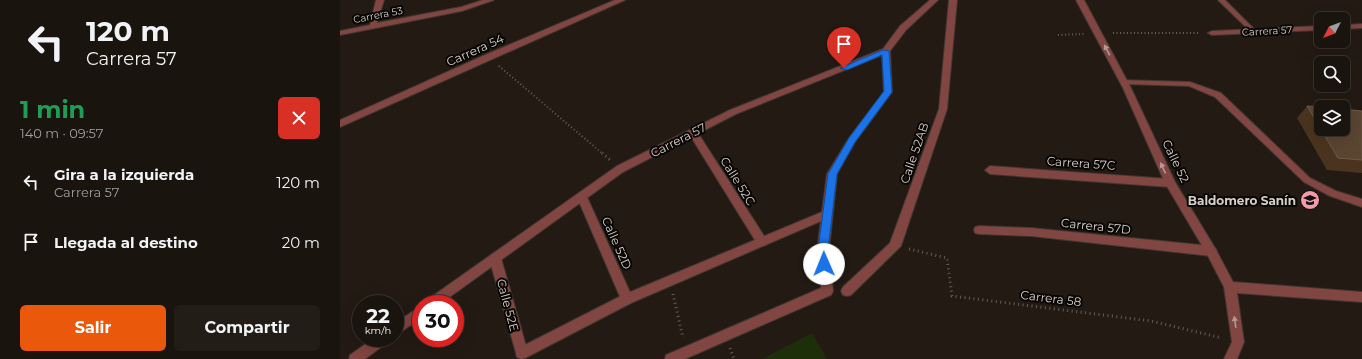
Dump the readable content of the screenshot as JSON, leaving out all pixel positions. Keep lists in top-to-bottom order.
{
  "streets": {
    "street": [
      "Carrera 53",
      "Carrera 57",
      "Carrera 54",
      "Calle 52AB",
      "Calle 52",
      "Carrera 57C",
      "Calle 52C",
      "Carrera 57D",
      "Calle 52D",
      "Calle 52E"
    ],
    "path": ["Carrera 58"]
  },
  "crossings": [
    ["Carrera 57", "Calle 52C"],
    ["Carrera 57", "Calle 52D"],
    ["Carrera 57", "Calle 52E"],
    ["Calle 52AB", "Carrera 58"],
    ["Calle 52", "Carrera 57C"],
    ["Calle 52", "Carrera 57D"],
    ["Calle 52", "Carrera 58"],
    ["Calle 52D", "Calle 52E"]
  ],
  "one_way": ["Calle 52"],
  "places": {
    "school or university": ["Baldomero Sanín"]
  },
  "north": "bottom left",
  "page": {
    "turn": ["120 m", "Carrera 57"],
    "heading": ["1 min", "140 m · 09:57"],
    "list": [
      {
        "name": "Gira a la izquierda",
        "note": "Carrera 57",
        "value": "120 m"
      },
      {
        "name": "Llegada al destino",
        "value": "20 m"
      }
    ],
    "speed": "22 km/h",
    "limit": "30",
    "buttons": ["Salir", "Compartir"]
  }
}
